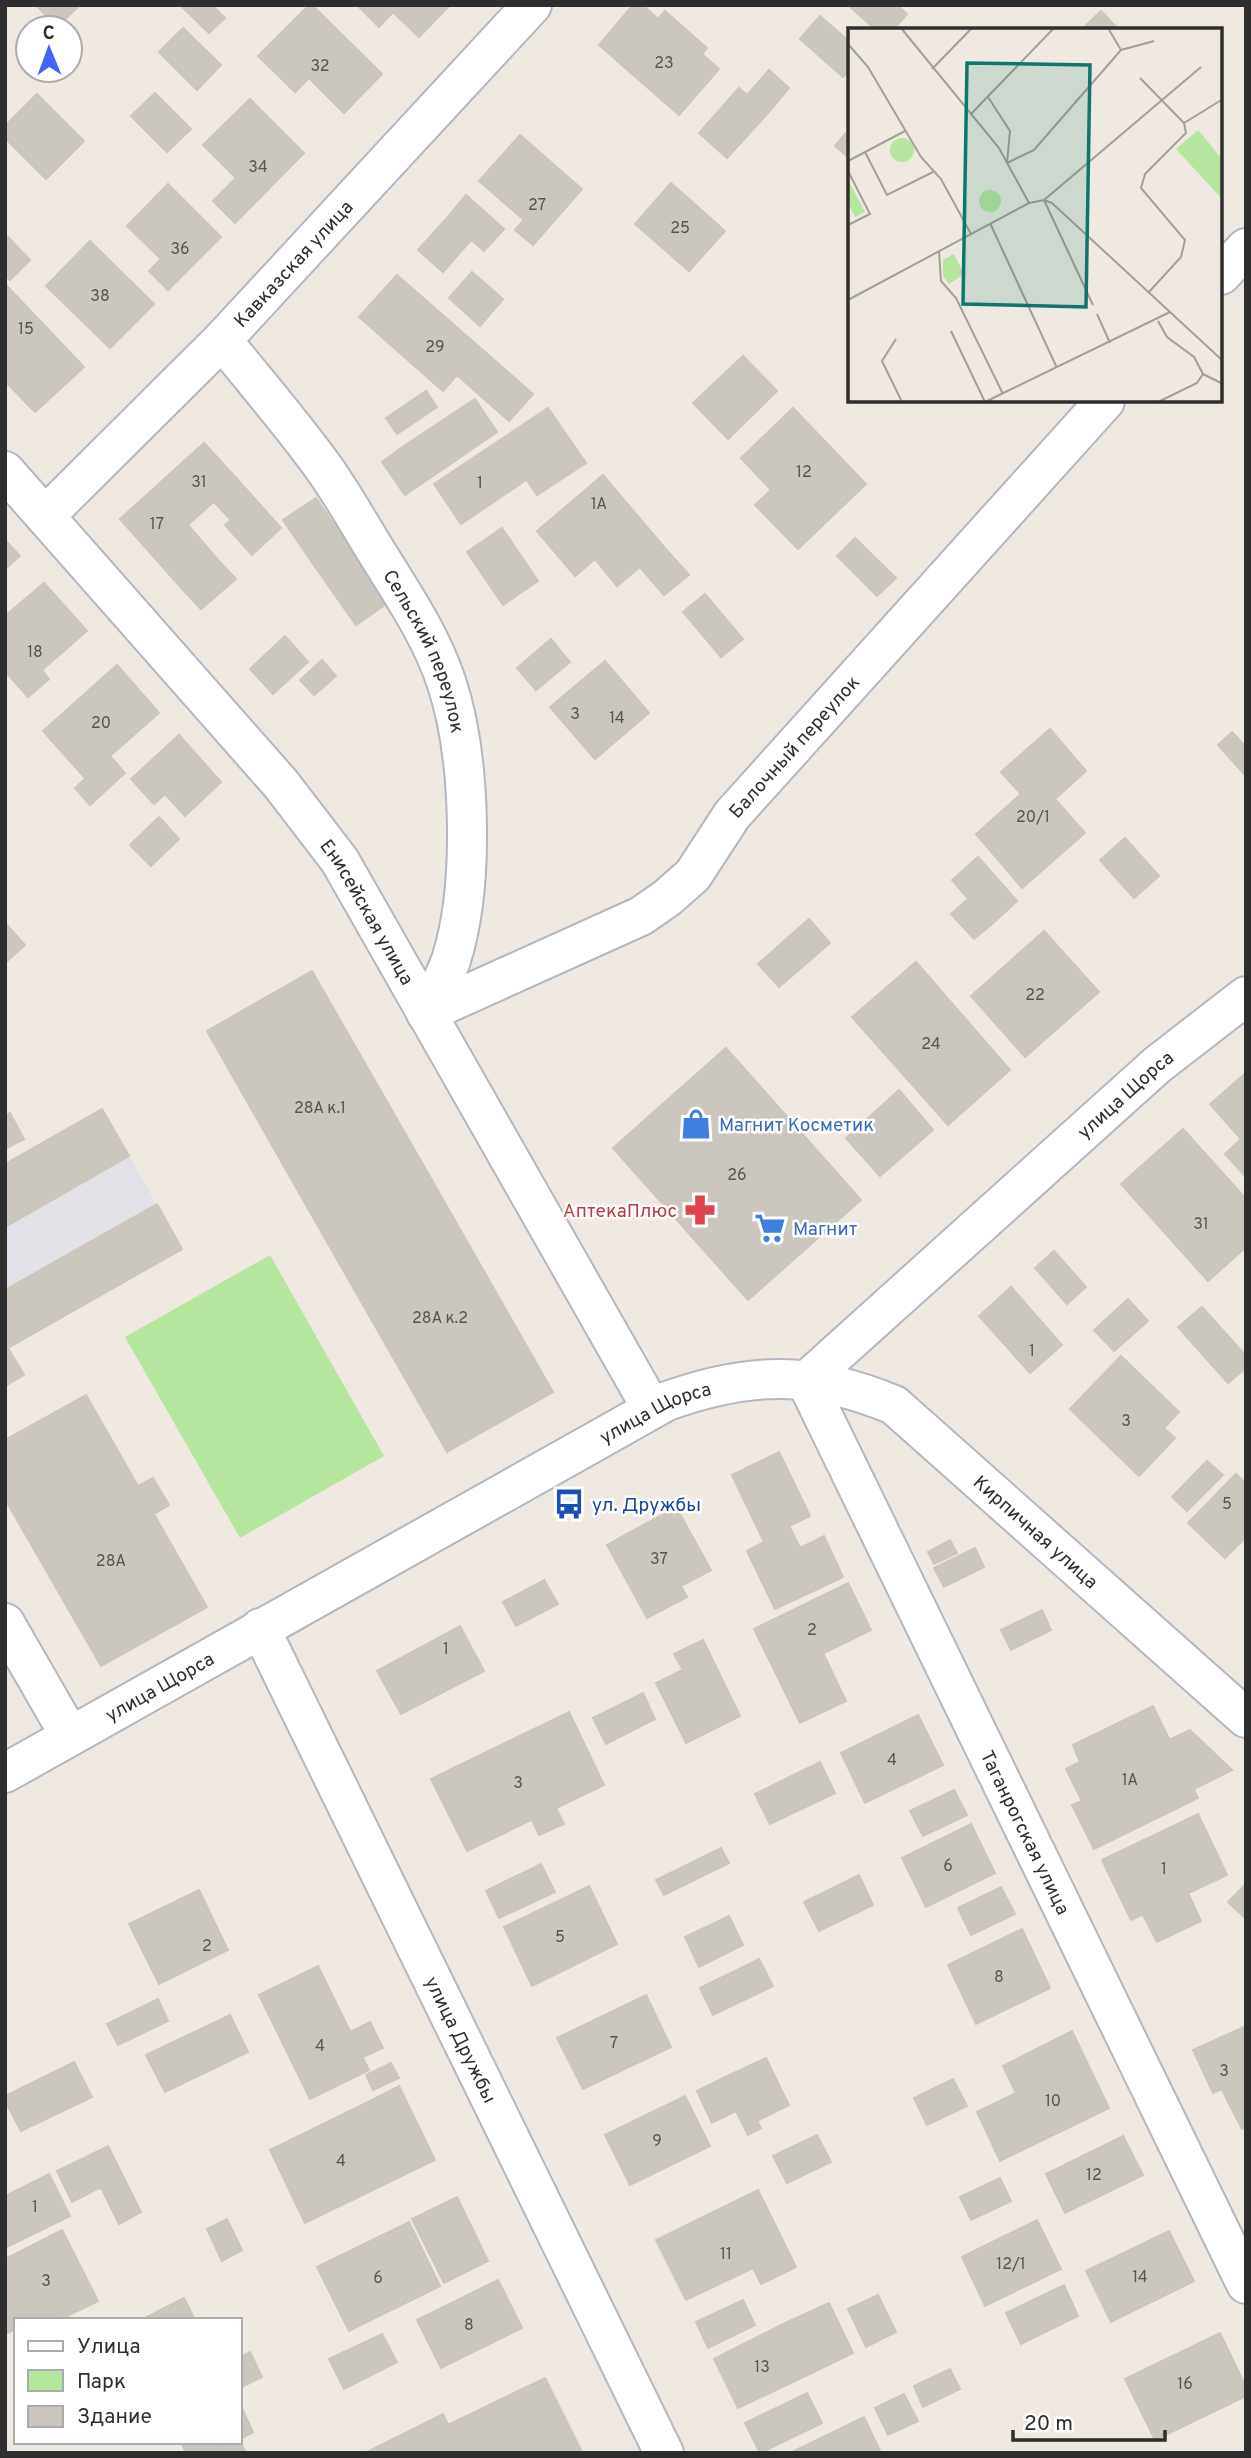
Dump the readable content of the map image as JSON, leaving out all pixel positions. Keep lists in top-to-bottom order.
{
  "streets": {
    "street": [
      "Кавказская улица",
      "Сельский переулок",
      "Балочный переулок",
      "Енисейская улица",
      "улица Щорса",
      "Кирпичная улица",
      "Таганрогская улица",
      "улица Дружбы"
    ]
  },
  "crossings": [
    ["Кавказская улица", "Сельский переулок"],
    ["Кавказская улица", "Енисейская улица"],
    ["Сельский переулок", "Балочный переулок"],
    ["Сельский переулок", "Енисейская улица"],
    ["Балочный переулок", "Енисейская улица"],
    ["Енисейская улица", "улица Щорса"],
    ["улица Щорса", "Кирпичная улица"],
    ["улица Щорса", "Таганрогская улица"],
    ["улица Щорса", "улица Дружбы"],
    ["Кирпичная улица", "Таганрогская улица"]
  ],
  "places": {
    "shop": ["Магнит Косметик"],
    "pharmacy": ["АптекаПлюс"],
    "supermarket": ["Магнит"],
    "bus stop": ["ул. Дружбы"]
  },
  "house_numbers": [
    "23",
    "32",
    "34",
    "27",
    "25",
    "36",
    "38",
    "15",
    "29",
    "12",
    "31",
    "1",
    "1А",
    "17",
    "18",
    "3",
    "14",
    "20",
    "20/1",
    "22",
    "24",
    "28А к.1",
    "26",
    "31",
    "28А к.2",
    "1",
    "3",
    "5",
    "37",
    "28А",
    "2",
    "1",
    "4",
    "1А",
    "3",
    "6",
    "1",
    "5",
    "2",
    "8",
    "7",
    "4",
    "3",
    "10",
    "9",
    "4",
    "12",
    "1",
    "11",
    "12/1",
    "14",
    "6",
    "3",
    "8",
    "13",
    "16"
  ],
  "legend": ["Улица", "Парк", "Здание"],
  "scale_bar": "20 m",
  "north": "top"
}
